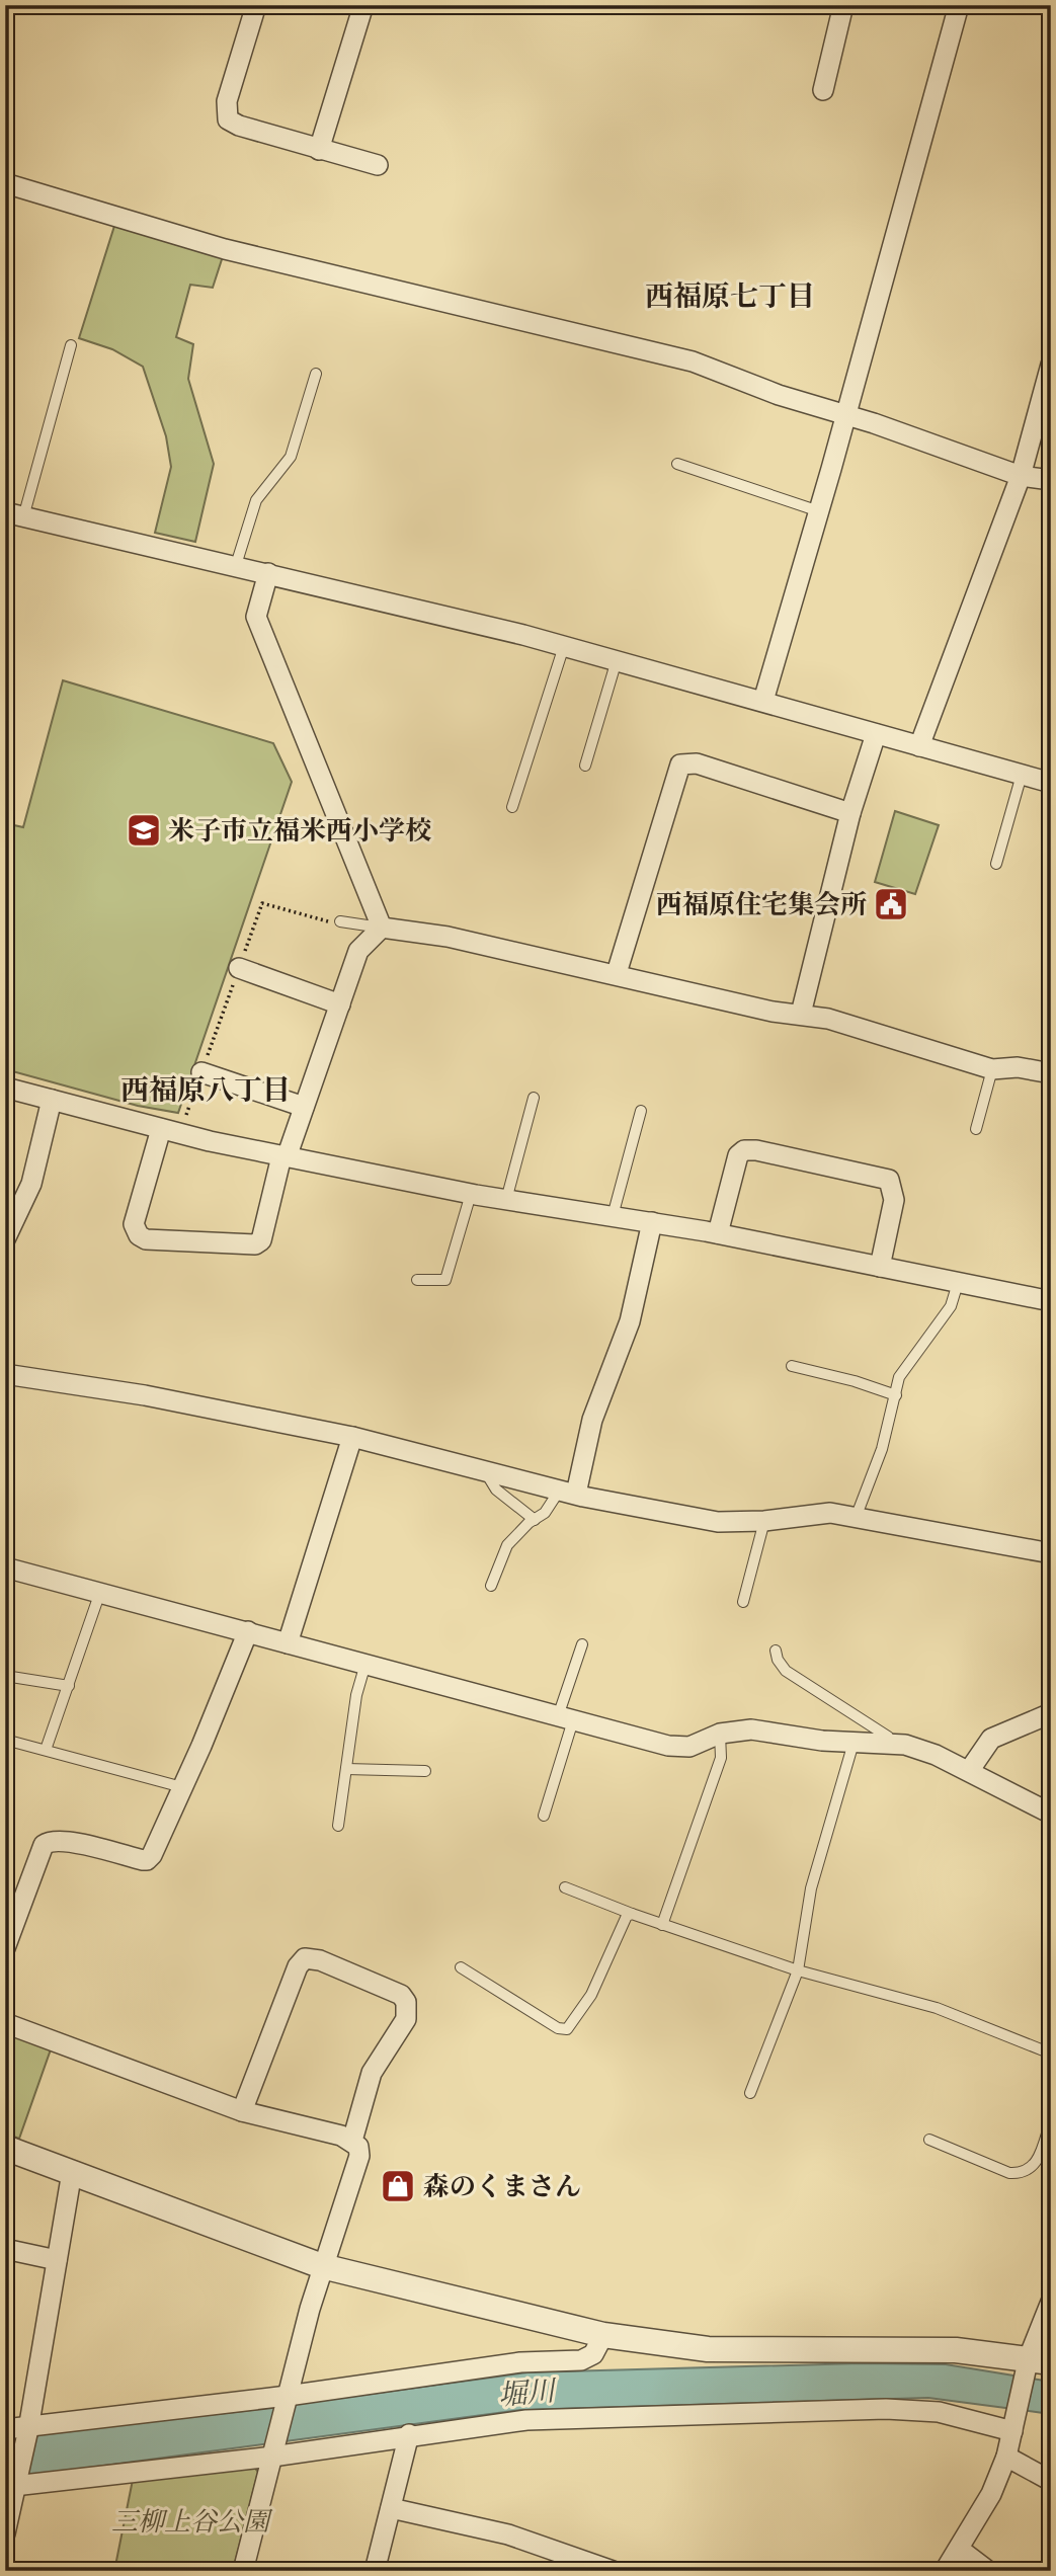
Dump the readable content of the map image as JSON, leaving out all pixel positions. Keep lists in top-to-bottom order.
{
  "districts": ["西福原七丁目", "西福原八丁目"],
  "water": ["堀川"],
  "parks": ["三柳上谷公園"],
  "places": {
    "school or university": ["米子市立福米西小学校"],
    "public building": ["西福原住宅集会所"],
    "shop": ["森のくまさん"]
  }
}
